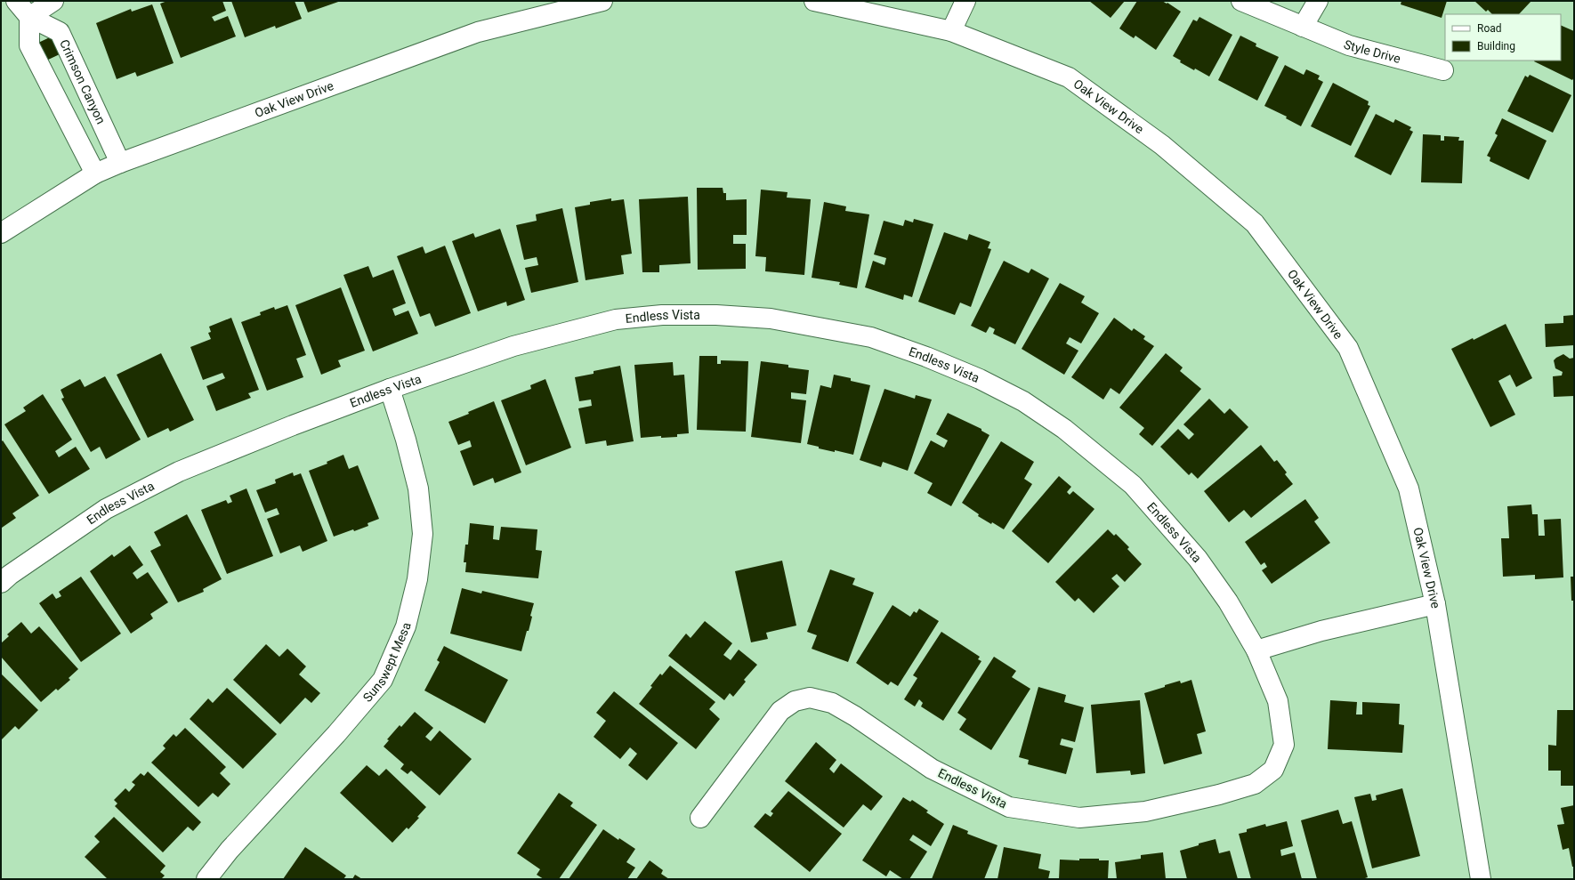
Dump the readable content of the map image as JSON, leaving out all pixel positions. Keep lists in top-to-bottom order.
{
  "streets": {
    "street": [
      "Style Drive",
      "Crimson Canyon",
      "Oak View Drive",
      "Endless Vista",
      "Sunswept Mesa"
    ]
  },
  "crossings": [
    ["Crimson Canyon", "Oak View Drive"],
    ["Endless Vista", "Sunswept Mesa"]
  ],
  "legend": ["Road", "Building"]
}
